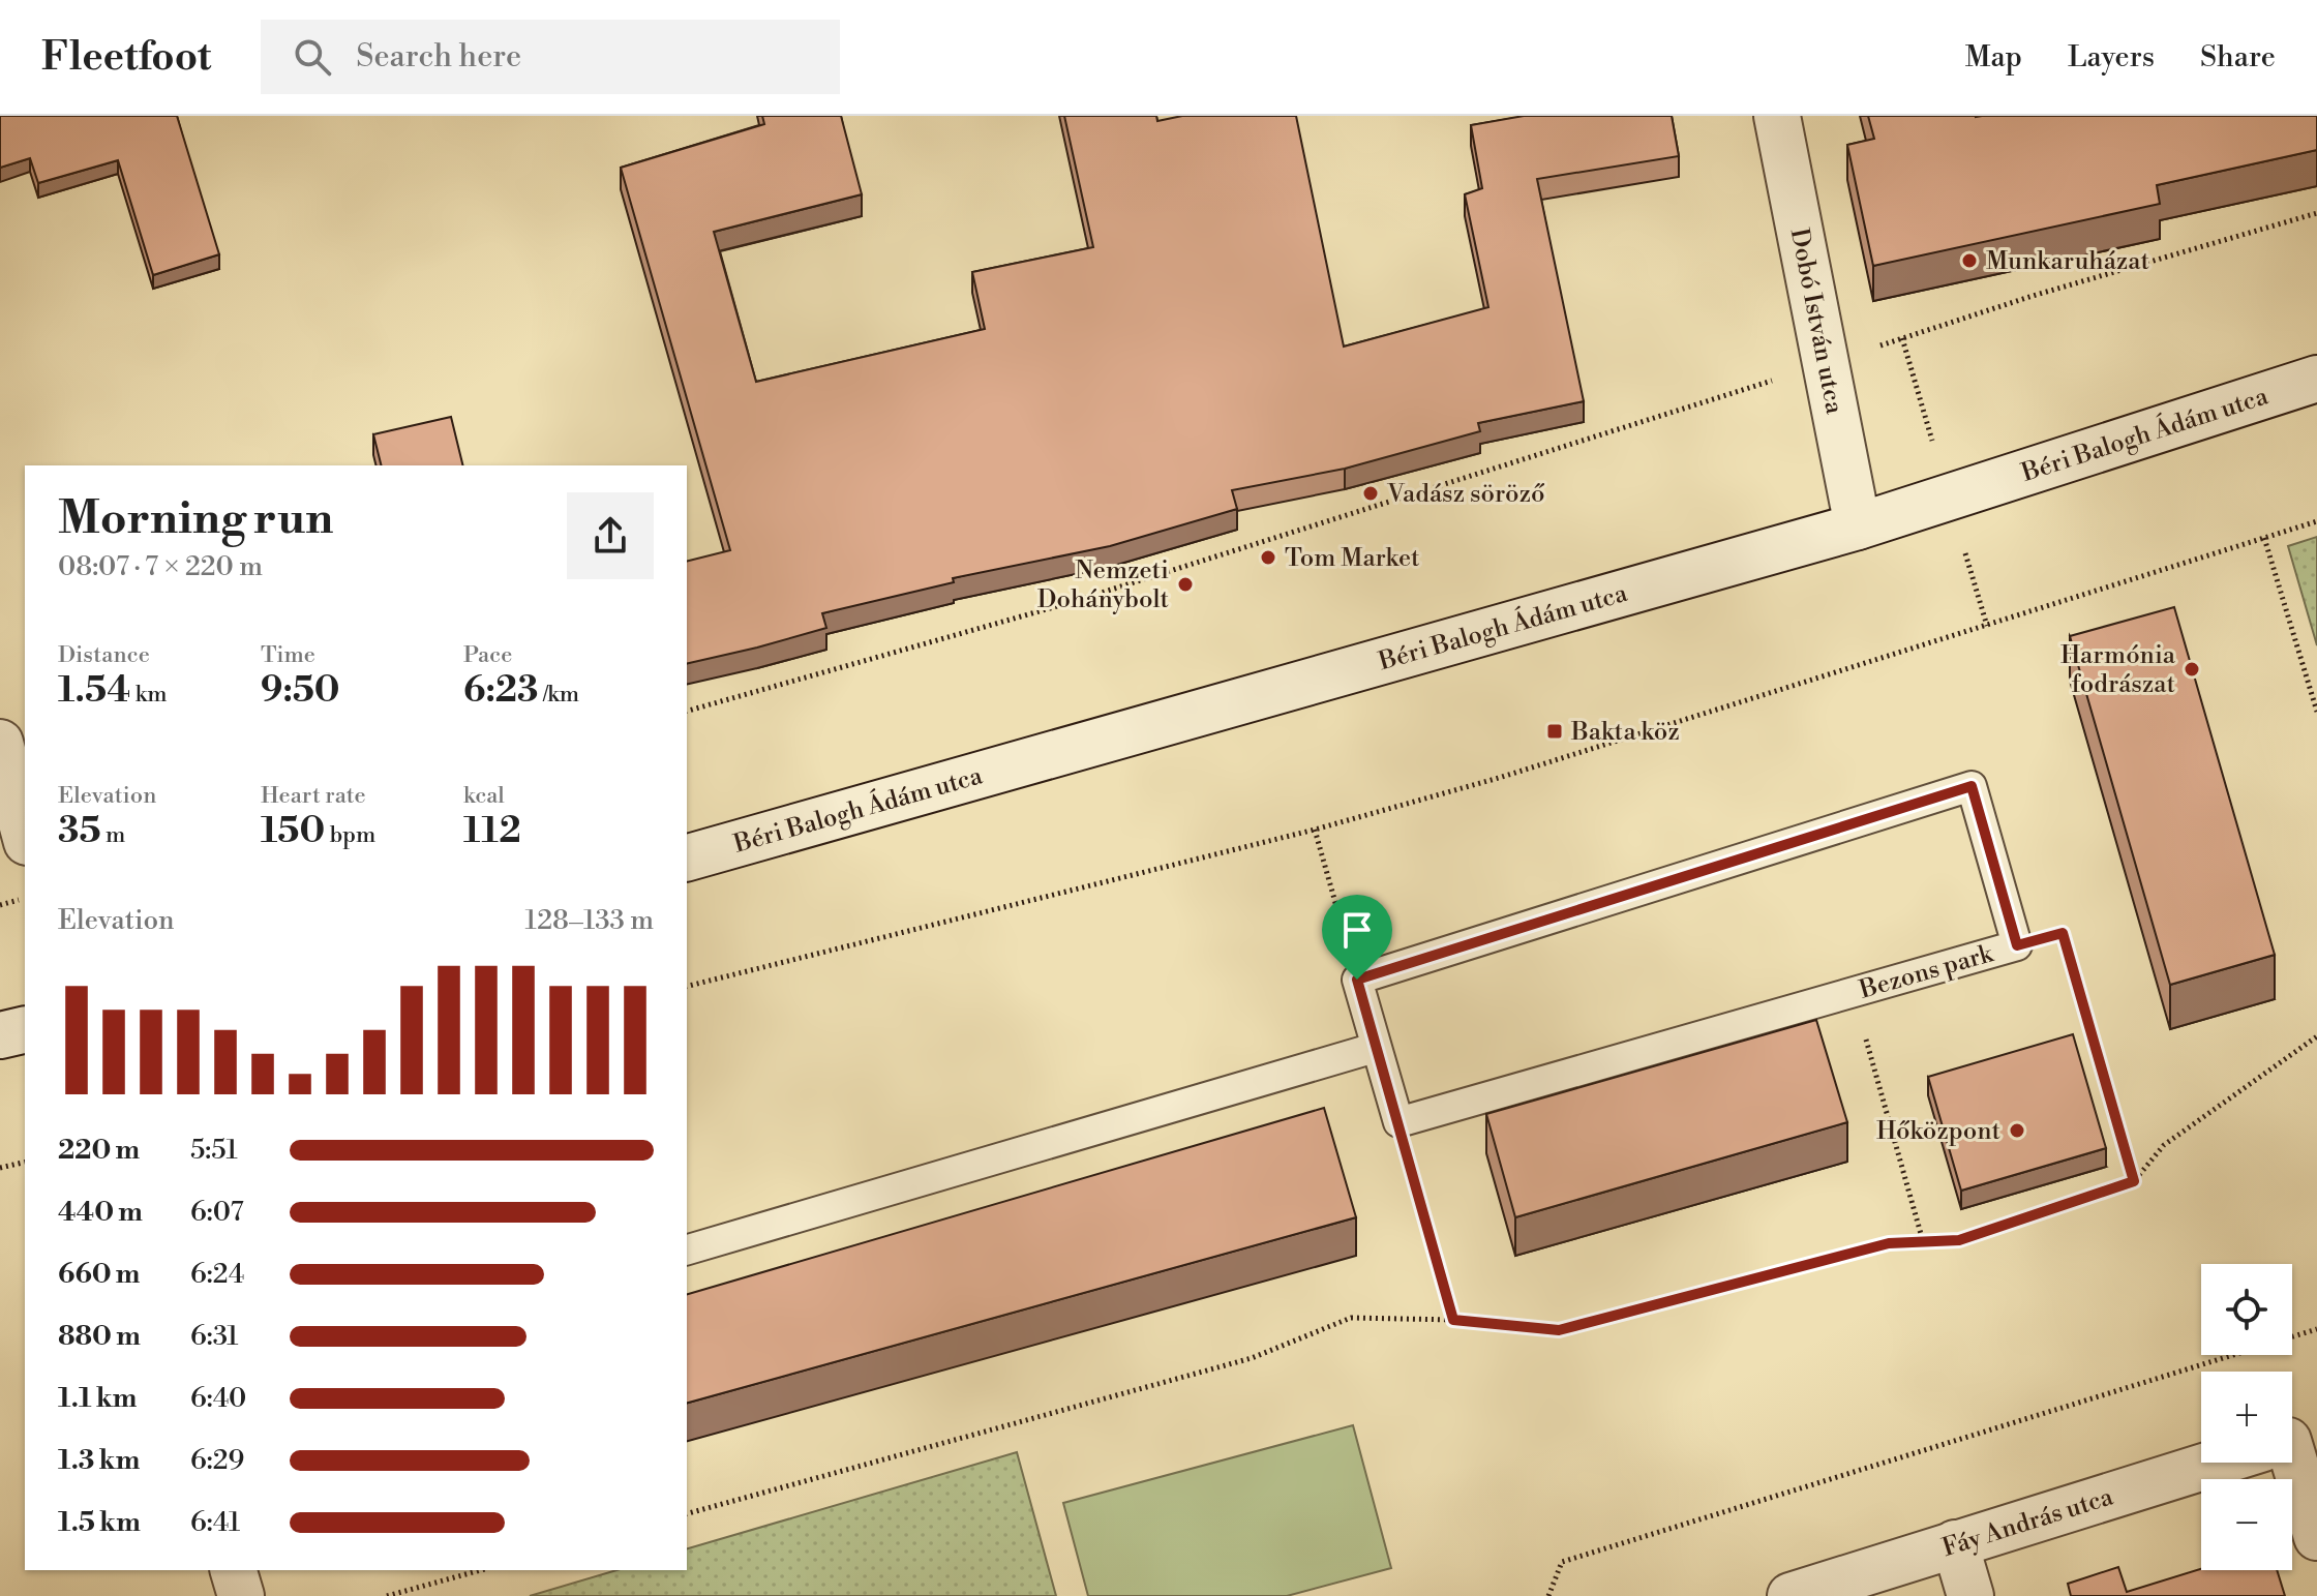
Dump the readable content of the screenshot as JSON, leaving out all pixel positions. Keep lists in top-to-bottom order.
{
  "streets": {
    "street": ["Dobó István utca", "Béri Balogh Ádám utca", "Fáy András utca"],
    "lane": ["Bezons park"]
  },
  "crossings": [
    ["Dobó István utca", "Béri Balogh Ádám utca"]
  ],
  "places": {
    "other": [
      "Munkaruházat",
      "Vadász söröző",
      "Tom Market",
      "Nemzeti Dohánybolt",
      "Harmónia fodrászat",
      "Hőközpont"
    ],
    "transit": ["Bakta köz"]
  },
  "page": {
    "header": "Fleetfoot",
    "search": "Search here",
    "nav": ["Map", "Layers", "Share"],
    "heading": ["Morning run", "08:07 · 7 × 220 m"],
    "stats": [
      ["Distance", "1.54 km"],
      ["Time", "9:50"],
      ["Pace", "6:23 /km"],
      ["Elevation", "35 m"],
      ["Heart rate", "150 bpm"],
      ["kcal", "112"]
    ],
    "chart": ["Elevation", "128–133 m"],
    "list": [
      {
        "name": "220 m",
        "note": "5:51"
      },
      {
        "name": "440 m",
        "note": "6:07"
      },
      {
        "name": "660 m",
        "note": "6:24"
      },
      {
        "name": "880 m",
        "note": "6:31"
      },
      {
        "name": "1.1 km",
        "note": "6:40"
      },
      {
        "name": "1.3 km",
        "note": "6:29"
      },
      {
        "name": "1.5 km",
        "note": "6:41"
      }
    ],
    "map_buttons": ["+", "−"]
  }
}
